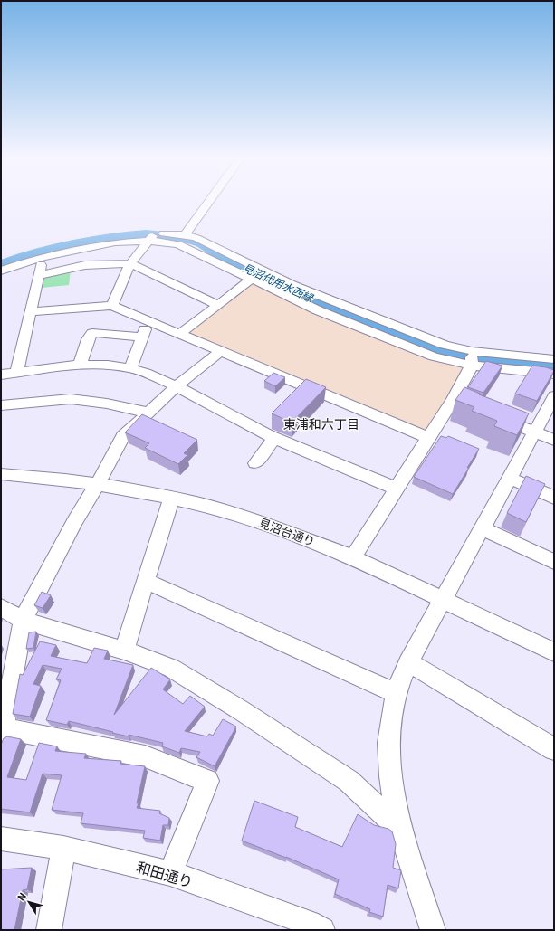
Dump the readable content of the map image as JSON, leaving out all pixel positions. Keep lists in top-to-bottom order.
{
  "streets": {
    "street": ["見沼台通り", "和田通り"]
  },
  "districts": ["東浦和六丁目"],
  "water": ["見沼代用水西縁"],
  "north": "top left"
}
